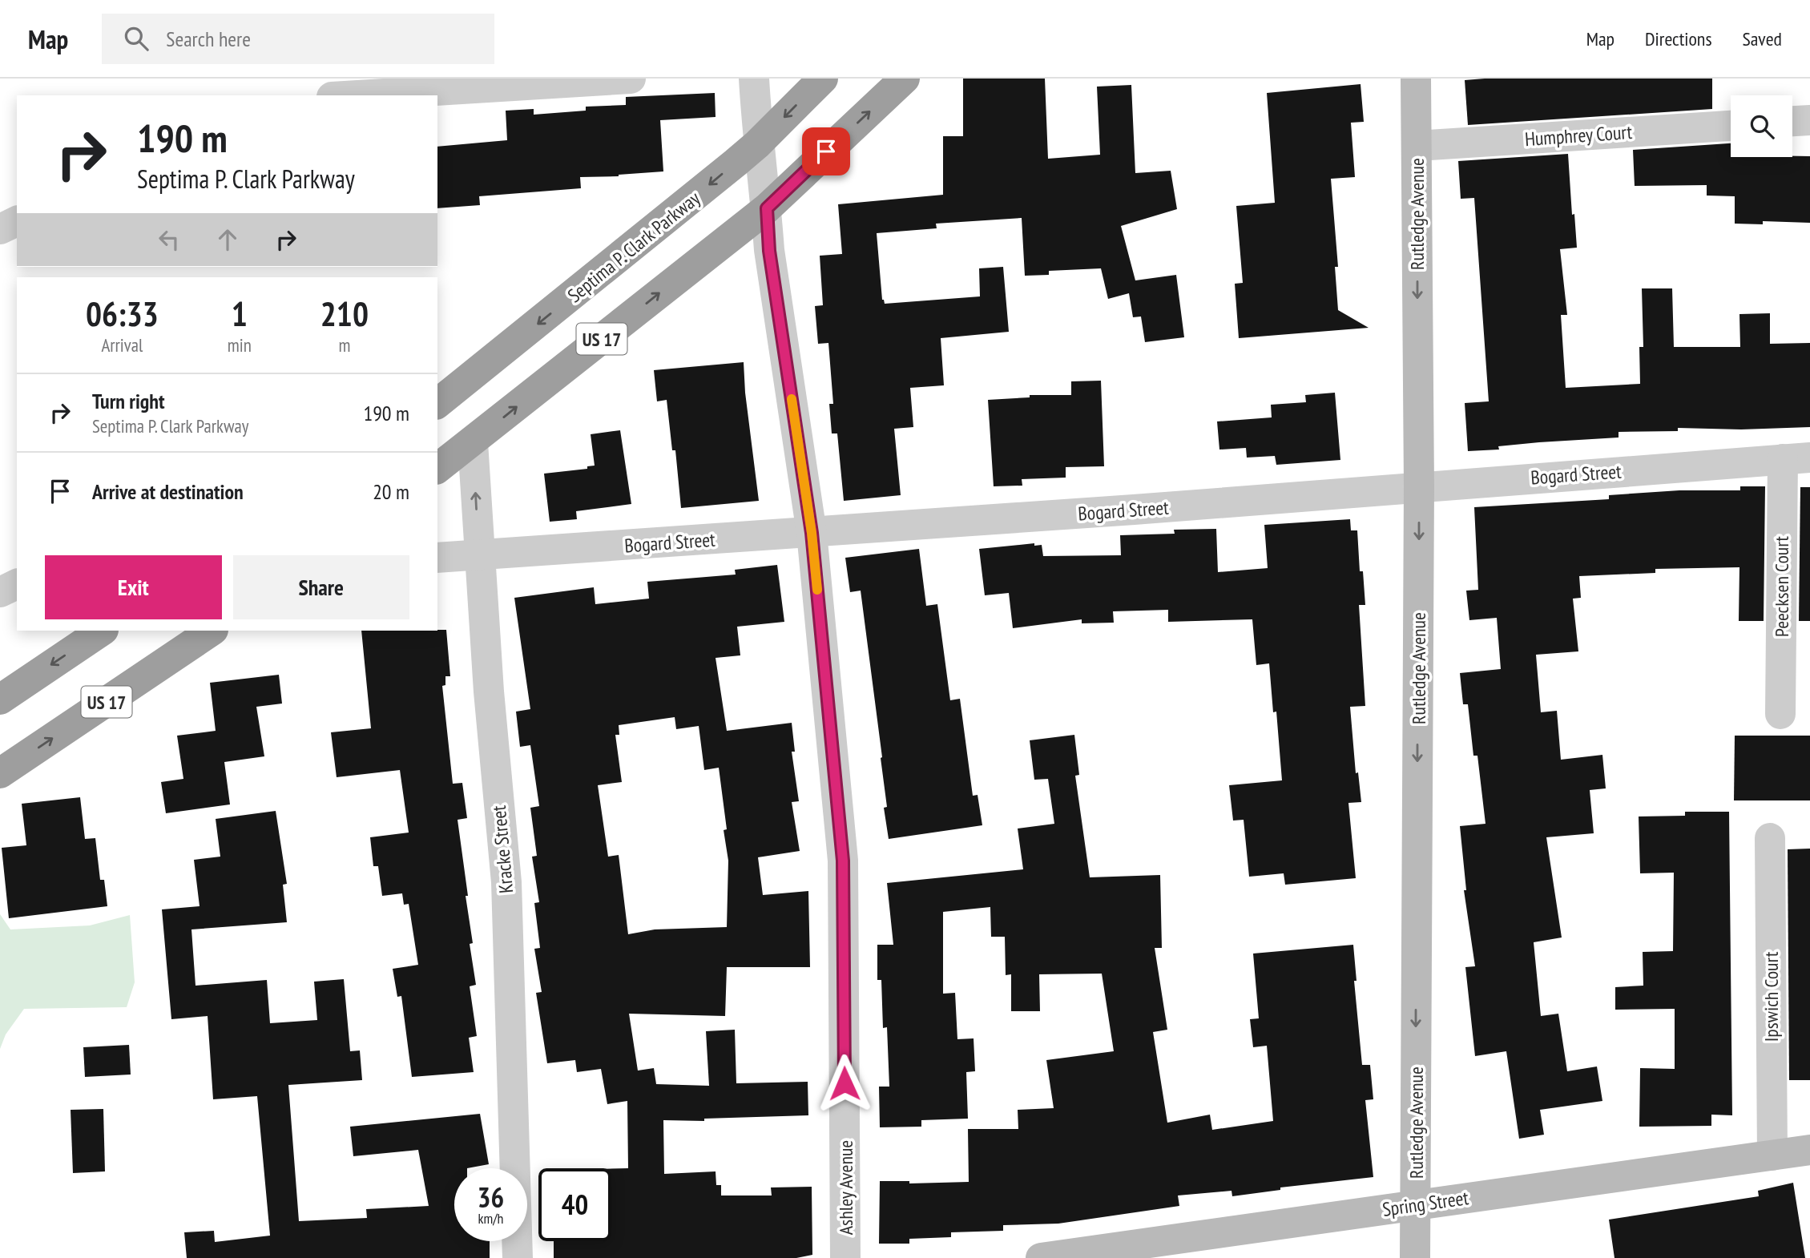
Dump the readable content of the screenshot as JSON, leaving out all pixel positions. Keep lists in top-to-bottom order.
{
  "streets": {
    "highway": ["Septima P. Clark Parkway", "US 17"],
    "main road": ["Rutledge Avenue", "Spring Street"],
    "street": [
      "Humphrey Court",
      "Bogard Street",
      "Peecksen Court",
      "Kracke Street",
      "Ipswich Court",
      "Ashley Avenue"
    ]
  },
  "crossings": [
    ["Humphrey Court", "Rutledge Avenue"],
    ["Rutledge Avenue", "Bogard Street"],
    ["Rutledge Avenue", "Spring Street"],
    ["Septima P. Clark Parkway", "Ashley Avenue"],
    ["US 17", "Kracke Street"],
    ["US 17", "Ashley Avenue"],
    ["Bogard Street", "Peecksen Court"],
    ["Bogard Street", "Kracke Street"],
    ["Bogard Street", "Ashley Avenue"],
    ["Ipswich Court", "Spring Street"]
  ],
  "one_way": ["Rutledge Avenue"],
  "page": {
    "header": "Map",
    "search": "Search here",
    "nav": ["Map", "Directions", "Saved"],
    "turn": ["190 m", "Septima P. Clark Parkway"],
    "eta": [
      "06:33",
      "Arrival",
      "1",
      "min",
      "210",
      "m"
    ],
    "list": [
      {
        "name": "Turn right",
        "note": "Septima P. Clark Parkway",
        "value": "190 m"
      },
      {
        "name": "Arrive at destination",
        "value": "20 m"
      }
    ],
    "buttons": ["Exit", "Share"],
    "speed": "36 km/h",
    "limit": "40"
  }
}
